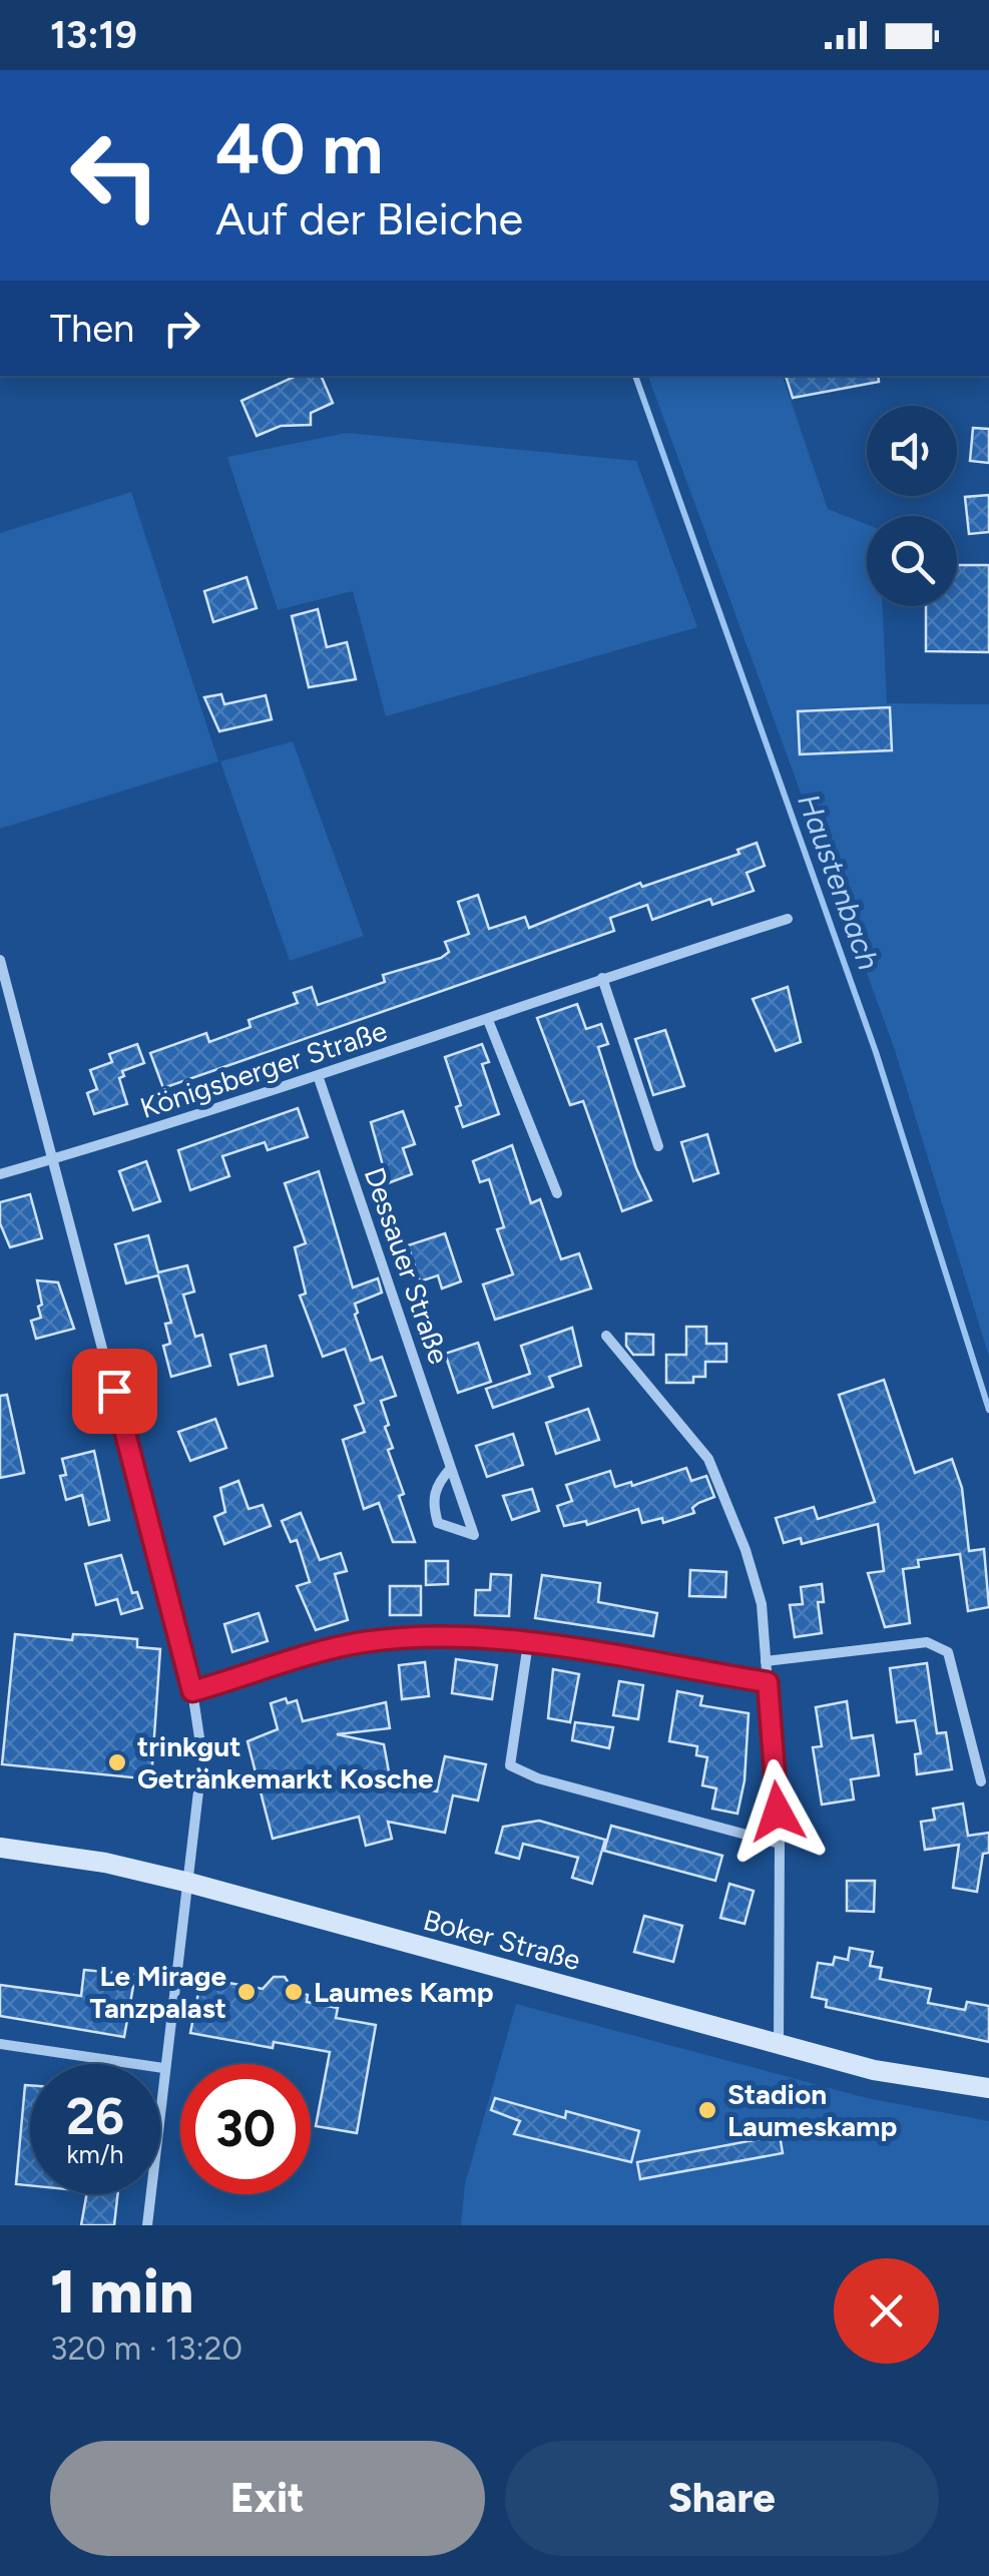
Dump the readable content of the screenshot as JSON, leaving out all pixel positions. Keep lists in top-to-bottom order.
{
  "streets": {
    "main road": ["Boker Straße"],
    "street": ["Königsberger Straße", "Dessauer Straße"]
  },
  "crossings": [
    ["Königsberger Straße", "Dessauer Straße"]
  ],
  "water": ["Haustenbach"],
  "places": [
    "trinkgut Getränkemarkt Kosche",
    "Le Mirage Tanzpalast",
    "Laumes Kamp",
    "Stadion Laumeskamp"
  ],
  "page": {
    "status": "13:19",
    "turn": ["40 m", "Auf der Bleiche"],
    "then": "Then",
    "speed": "26 km/h",
    "limit": "30",
    "heading": ["1 min", "320 m · 13:20"],
    "buttons": ["Exit", "Share"]
  }
}
